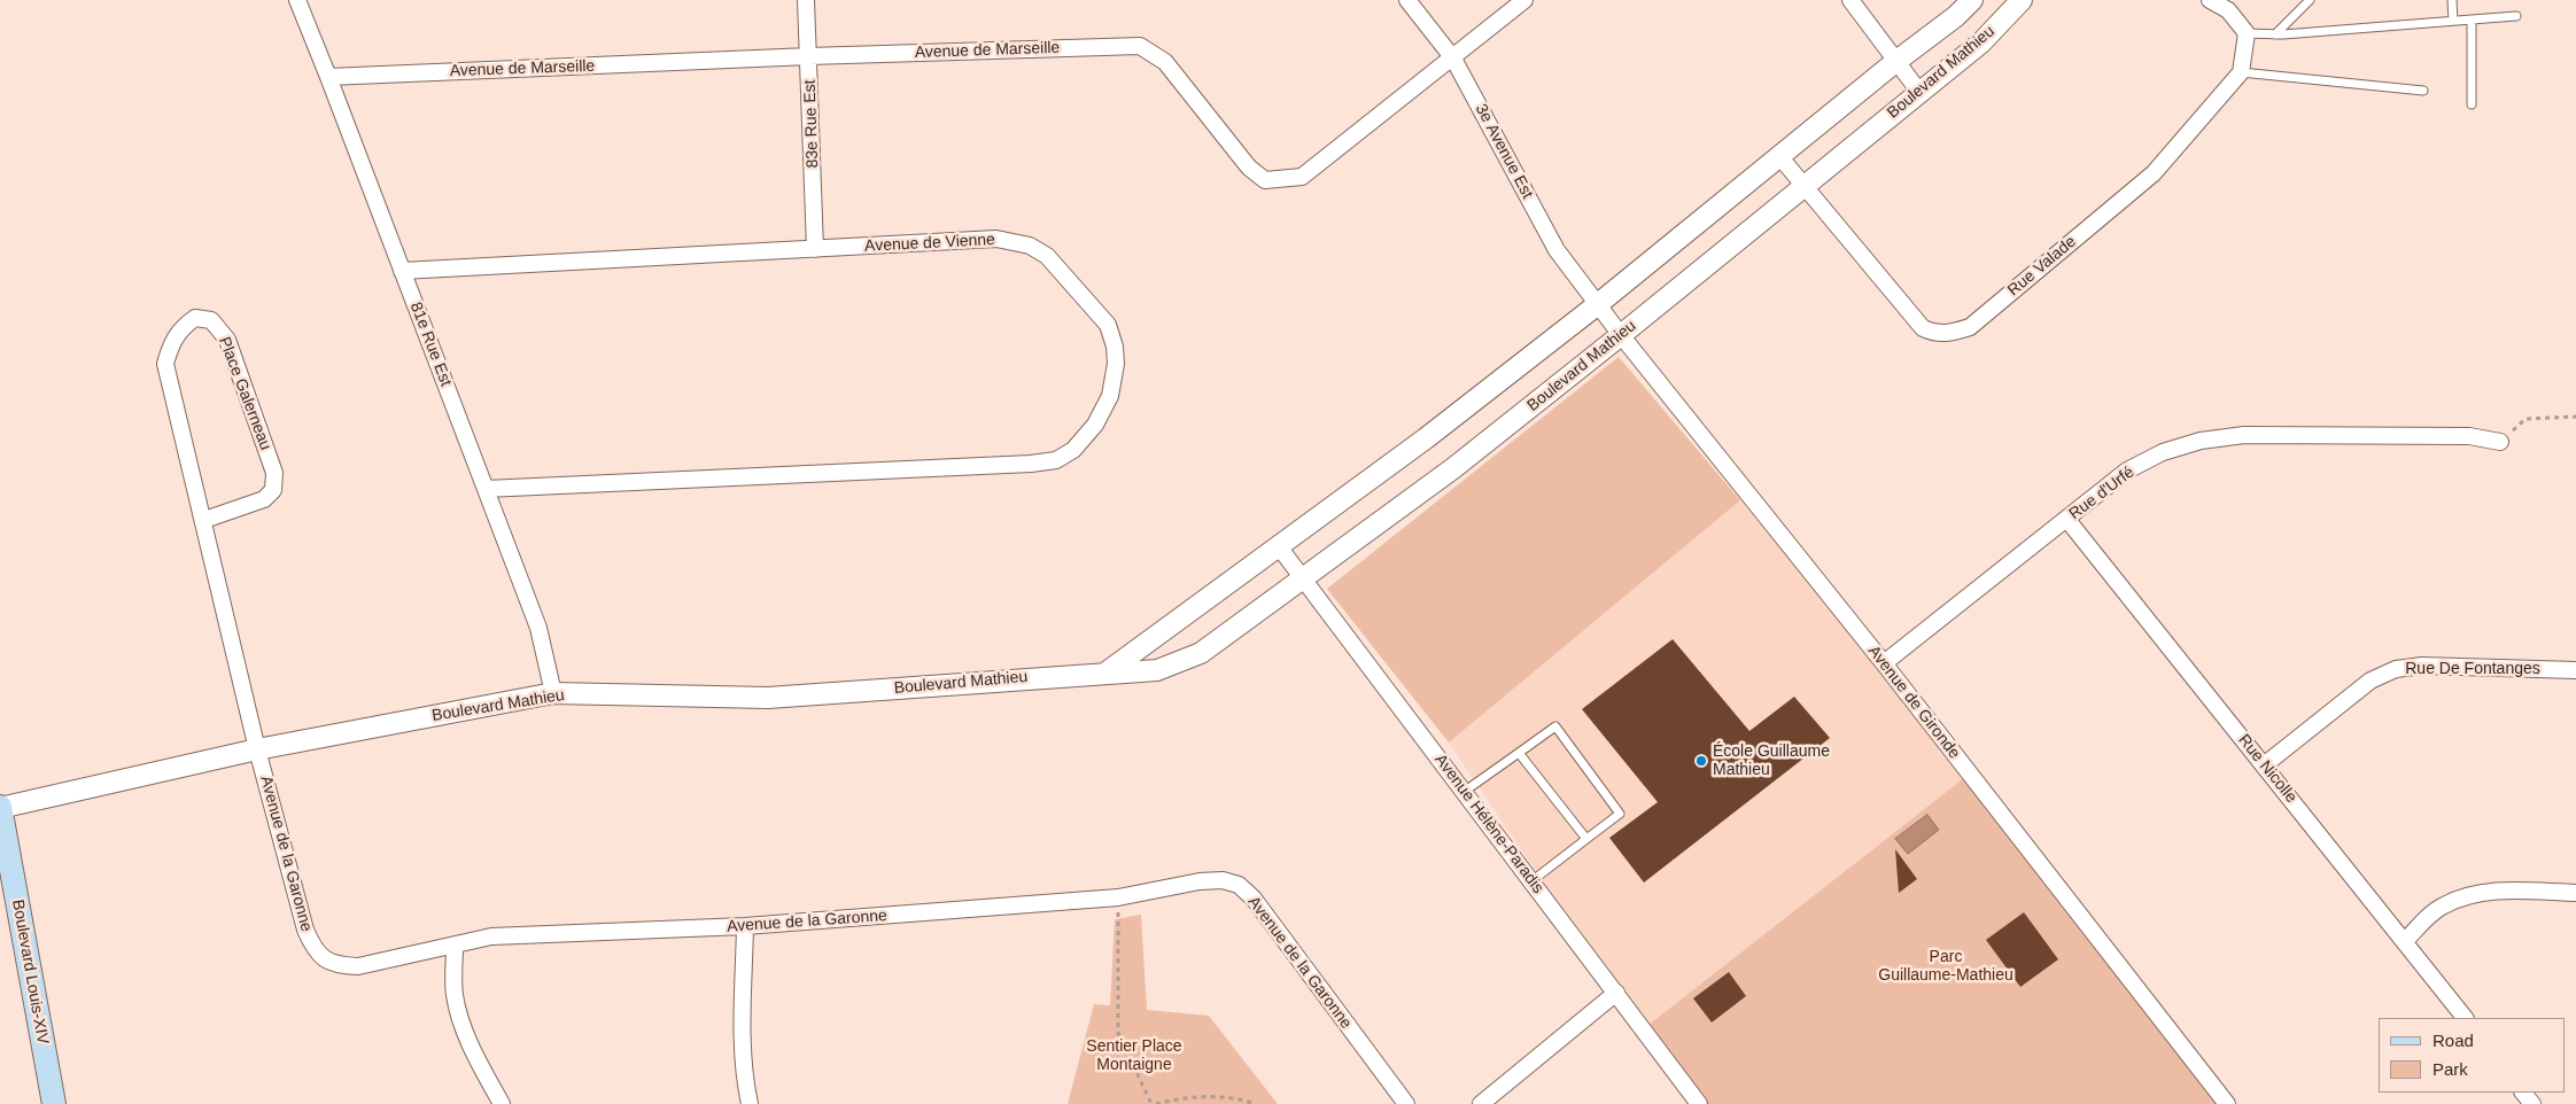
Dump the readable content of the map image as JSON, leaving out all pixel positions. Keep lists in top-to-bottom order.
{
  "streets": {
    "main road": ["Boulevard Louis-XIV"],
    "street": [
      "Avenue de Marseille",
      "Boulevard Mathieu",
      "83e Rue Est",
      "3e Avenue Est",
      "Avenue de Vienne",
      "Rue Valade",
      "81e Rue Est",
      "Place Galerneau",
      "Rue d'Urfé",
      "Rue De Fontanges",
      "Avenue de Gironde",
      "Rue Nicolle",
      "Avenue Hélène-Paradis",
      "Avenue de la Garonne"
    ]
  },
  "crossings": [
    ["Avenue de Marseille", "83e Rue Est"],
    ["Avenue de Marseille", "3e Avenue Est"],
    ["Avenue de Marseille", "81e Rue Est"],
    ["Boulevard Mathieu", "Rue Valade"],
    ["Boulevard Mathieu", "81e Rue Est"],
    ["Boulevard Mathieu", "Place Galerneau"],
    ["Boulevard Mathieu", "Avenue de Gironde"],
    ["Boulevard Mathieu", "Avenue Hélène-Paradis"],
    ["Boulevard Mathieu", "Avenue de la Garonne"],
    ["Boulevard Mathieu", "Boulevard Louis-XIV"],
    ["83e Rue Est", "Avenue de Vienne"],
    ["3e Avenue Est", "Avenue de Gironde"],
    ["Avenue de Vienne", "81e Rue Est"],
    ["Place Galerneau", "Avenue de la Garonne"],
    ["Rue d'Urfé", "Avenue de Gironde"],
    ["Rue d'Urfé", "Rue Nicolle"],
    ["Rue De Fontanges", "Rue Nicolle"]
  ],
  "parks": ["Parc Guillaume-Mathieu", "Sentier Place Montaigne"],
  "places": ["École Guillaume Mathieu"],
  "legend": ["Road", "Park"]
}
